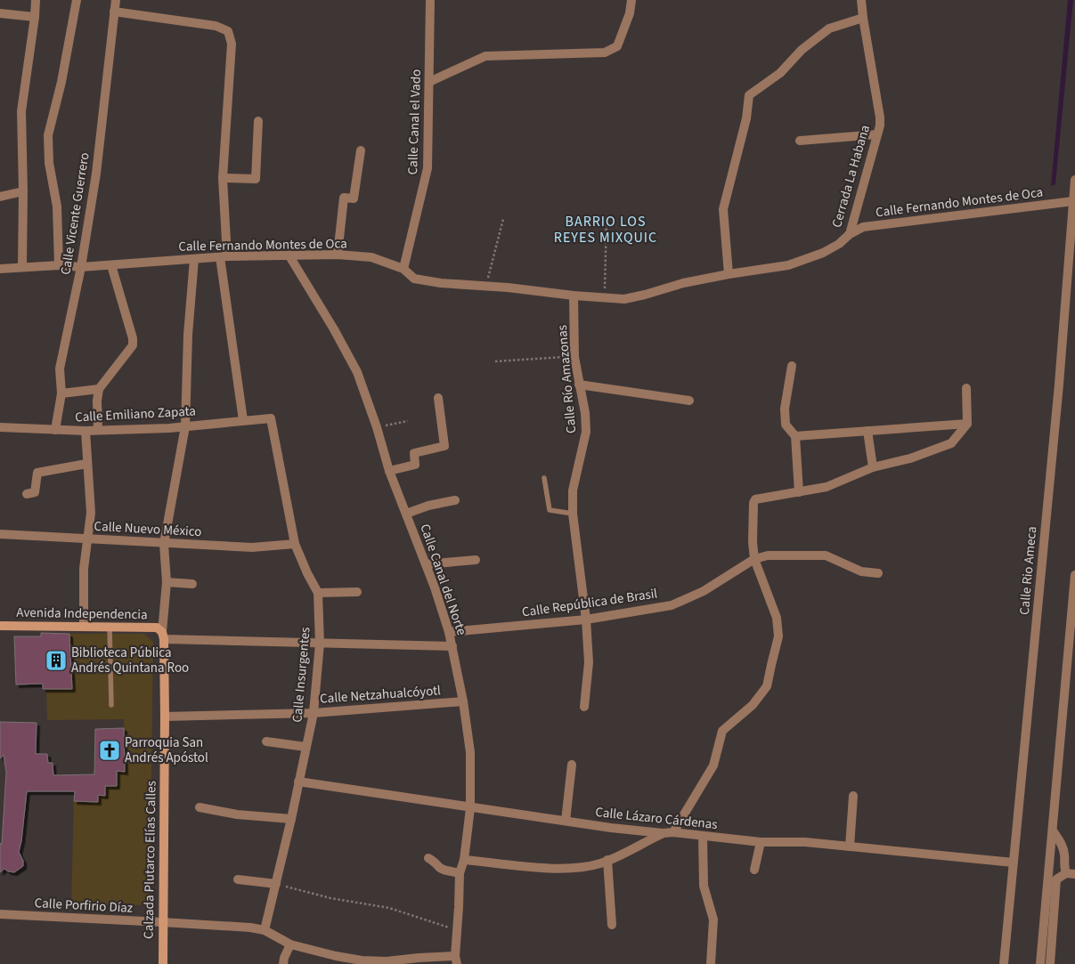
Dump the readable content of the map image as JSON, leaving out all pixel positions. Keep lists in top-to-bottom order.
{
  "streets": {
    "main road": ["Avenida Independencia", "Calzada Plutarco Elías Calles"],
    "street": [
      "Calle Canal el Vado",
      "Cerrada La Habana",
      "Calle Fernando Montes de Oca",
      "Calle Vicente Guerrero",
      "Calle Río Amazonas",
      "Calle Emiliano Zapata",
      "Calle Nuevo México",
      "Calle Rio Ameca",
      "Calle Canal del Norte",
      "Calle República de Brasil",
      "Calle Insurgentes",
      "Calle Netzahualcóyotl",
      "Calle Lázaro Cárdenas",
      "Calle Porfirio Díaz"
    ]
  },
  "crossings": [
    ["Calle Canal el Vado", "Calle Fernando Montes de Oca"],
    ["Cerrada La Habana", "Calle Fernando Montes de Oca"],
    ["Cerrada La Habana", "Calle Río Amazonas"],
    ["Calle Fernando Montes de Oca", "Calle Vicente Guerrero"],
    ["Calle Fernando Montes de Oca", "Calle Río Amazonas"],
    ["Calle Fernando Montes de Oca", "Calle Rio Ameca"],
    ["Calle Fernando Montes de Oca", "Calle Canal del Norte"],
    ["Calle Fernando Montes de Oca", "Calzada Plutarco Elías Calles"],
    ["Calle Vicente Guerrero", "Calle Emiliano Zapata"],
    ["Calle Río Amazonas", "Calle República de Brasil"],
    ["Calle Emiliano Zapata", "Calle Insurgentes"],
    ["Calle Emiliano Zapata", "Calzada Plutarco Elías Calles"],
    ["Calle Nuevo México", "Calle Insurgentes"],
    ["Calle Nuevo México", "Calzada Plutarco Elías Calles"],
    ["Calle Rio Ameca", "Calle Lázaro Cárdenas"],
    ["Calle Canal del Norte", "Calle República de Brasil"],
    ["Calle Canal del Norte", "Calle Netzahualcóyotl"],
    ["Calle Canal del Norte", "Calle Lázaro Cárdenas"],
    ["Calle Canal del Norte", "Calle Porfirio Díaz"],
    ["Avenida Independencia", "Calzada Plutarco Elías Calles"],
    ["Calle Insurgentes", "Calle Netzahualcóyotl"],
    ["Calle Insurgentes", "Calle Lázaro Cárdenas"],
    ["Calle Insurgentes", "Calle Porfirio Díaz"],
    ["Calle Netzahualcóyotl", "Calzada Plutarco Elías Calles"],
    ["Calzada Plutarco Elías Calles", "Calle Porfirio Díaz"]
  ],
  "districts": ["BARRIO LOS REYES MIXQUIC"],
  "places": {
    "building": ["Biblioteca Pública Andrés Quintana Roo"],
    "church": ["Parroquia San Andrés Apóstol"]
  }
}
